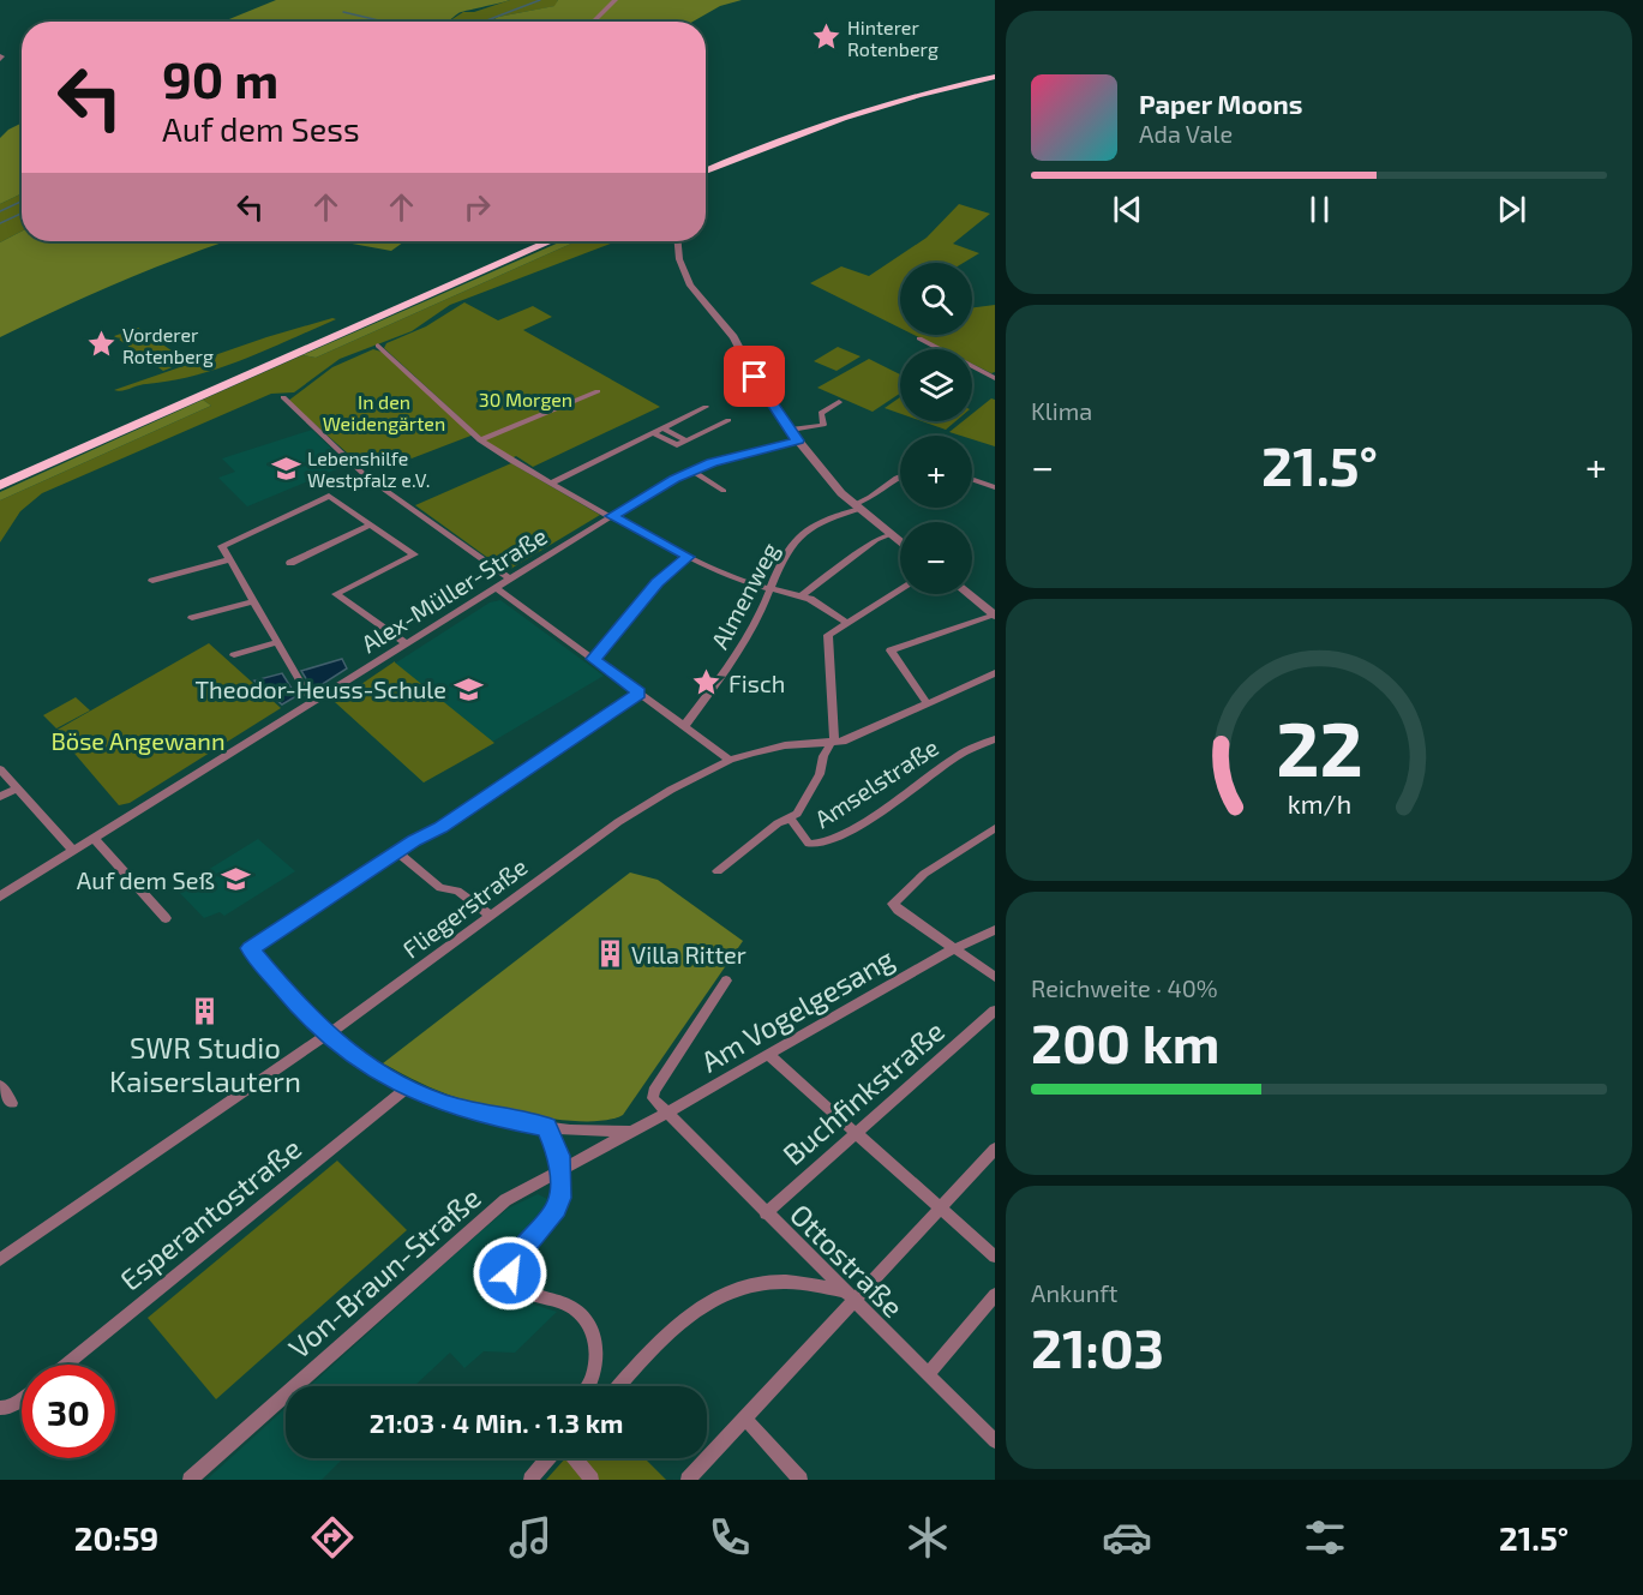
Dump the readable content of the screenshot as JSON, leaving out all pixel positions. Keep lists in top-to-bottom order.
{
  "streets": {
    "street": [
      "Alex-Müller-Straße",
      "Almenweg",
      "Amselstraße",
      "Fliegerstraße",
      "Am Vogelgesang",
      "Buchfinkstraße",
      "Esperantostraße",
      "Ottostraße",
      "Von-Braun-Straße"
    ]
  },
  "crossings": [
    ["Am Vogelgesang", "Ottostraße"],
    ["Am Vogelgesang", "Von-Braun-Straße"],
    ["Buchfinkstraße", "Ottostraße"]
  ],
  "parks": ["30 Morgen", "In den Weidengärten", "Böse Angewann"],
  "places": {
    "place": ["Hinterer Rotenberg", "Vorderer Rotenberg", "Fisch"],
    "school or university": ["Lebenshilfe Westpfalz e.V.", "Theodor-Heuss-Schule", "Auf dem Seß"],
    "building": ["Villa Ritter", "SWR Studio Kaiserslautern"]
  },
  "page": {
    "turn": ["90 m", "Auf dem Sess"],
    "song": ["Paper Moons", "Ada Vale"],
    "map_buttons": ["+", "−"],
    "tile": [
      "Klima",
      ["Reichweite · 40%", "200 km"],
      ["Ankunft", "21:03"]
    ],
    "heat": ["−", "21.5°", "+"],
    "limit": "30",
    "trip": "21:03 · 4 Min. · 1.3 km",
    "tabs": ["20:59", "21.5°"],
    "gauge": ["22", "km/h"]
  }
}
